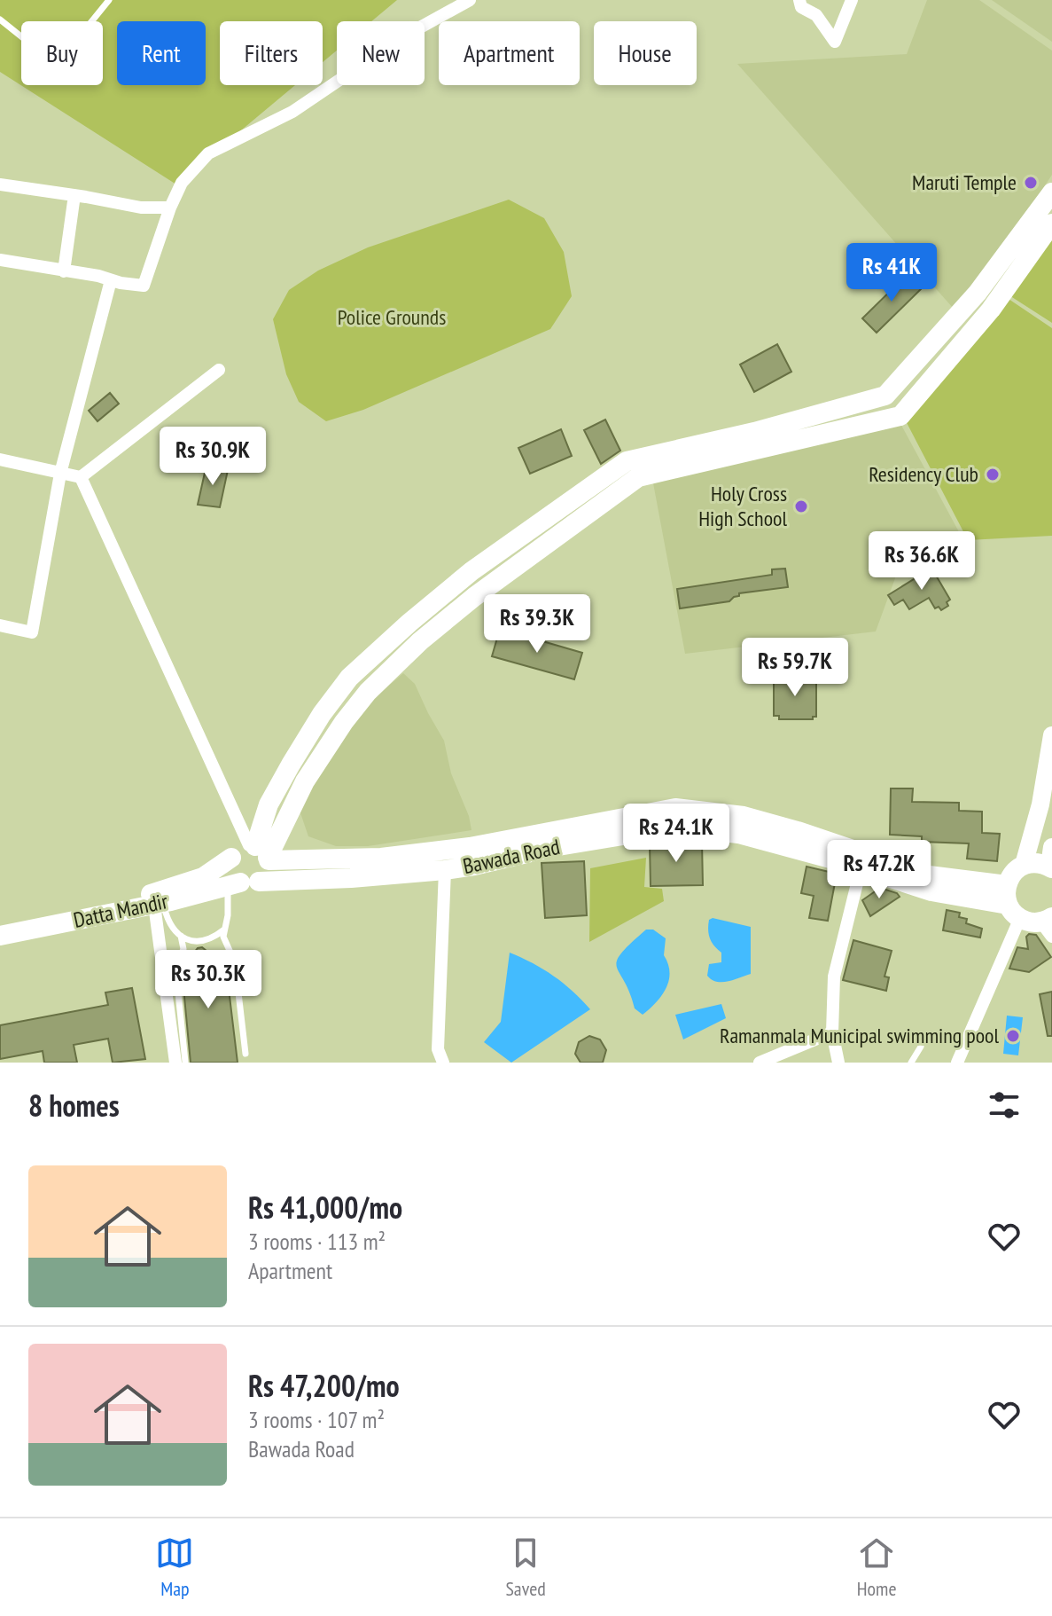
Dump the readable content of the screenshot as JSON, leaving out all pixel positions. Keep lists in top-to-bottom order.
{
  "streets": {
    "main road": ["Bawada Road", "Datta Mandir"]
  },
  "crossings": [
    ["Bawada Road", "Datta Mandir"]
  ],
  "parks": ["Police Grounds"],
  "places": [
    "Maruti Temple",
    "Residency Club",
    "Holy Cross High School",
    "Ramanmala Municipal swimming pool"
  ],
  "page": {
    "chip": [
      "Buy",
      "Rent",
      "Filters",
      "New",
      "Apartment",
      "House"
    ],
    "price": [
      "Rs 41K",
      "Rs 30.9K",
      "Rs 36.6K",
      "Rs 39.3K",
      "Rs 59.7K",
      "Rs 24.1K",
      "Rs 47.2K",
      "Rs 30.3K"
    ],
    "heading": "8 homes",
    "list": [
      {
        "name": "Rs 41,000/mo",
        "note": "3 rooms · 113 m² · Apartment"
      },
      {
        "name": "Rs 47,200/mo",
        "note": "3 rooms · 107 m² · Bawada Road"
      }
    ],
    "tabs": ["Map", "Saved", "Home"]
  }
}
